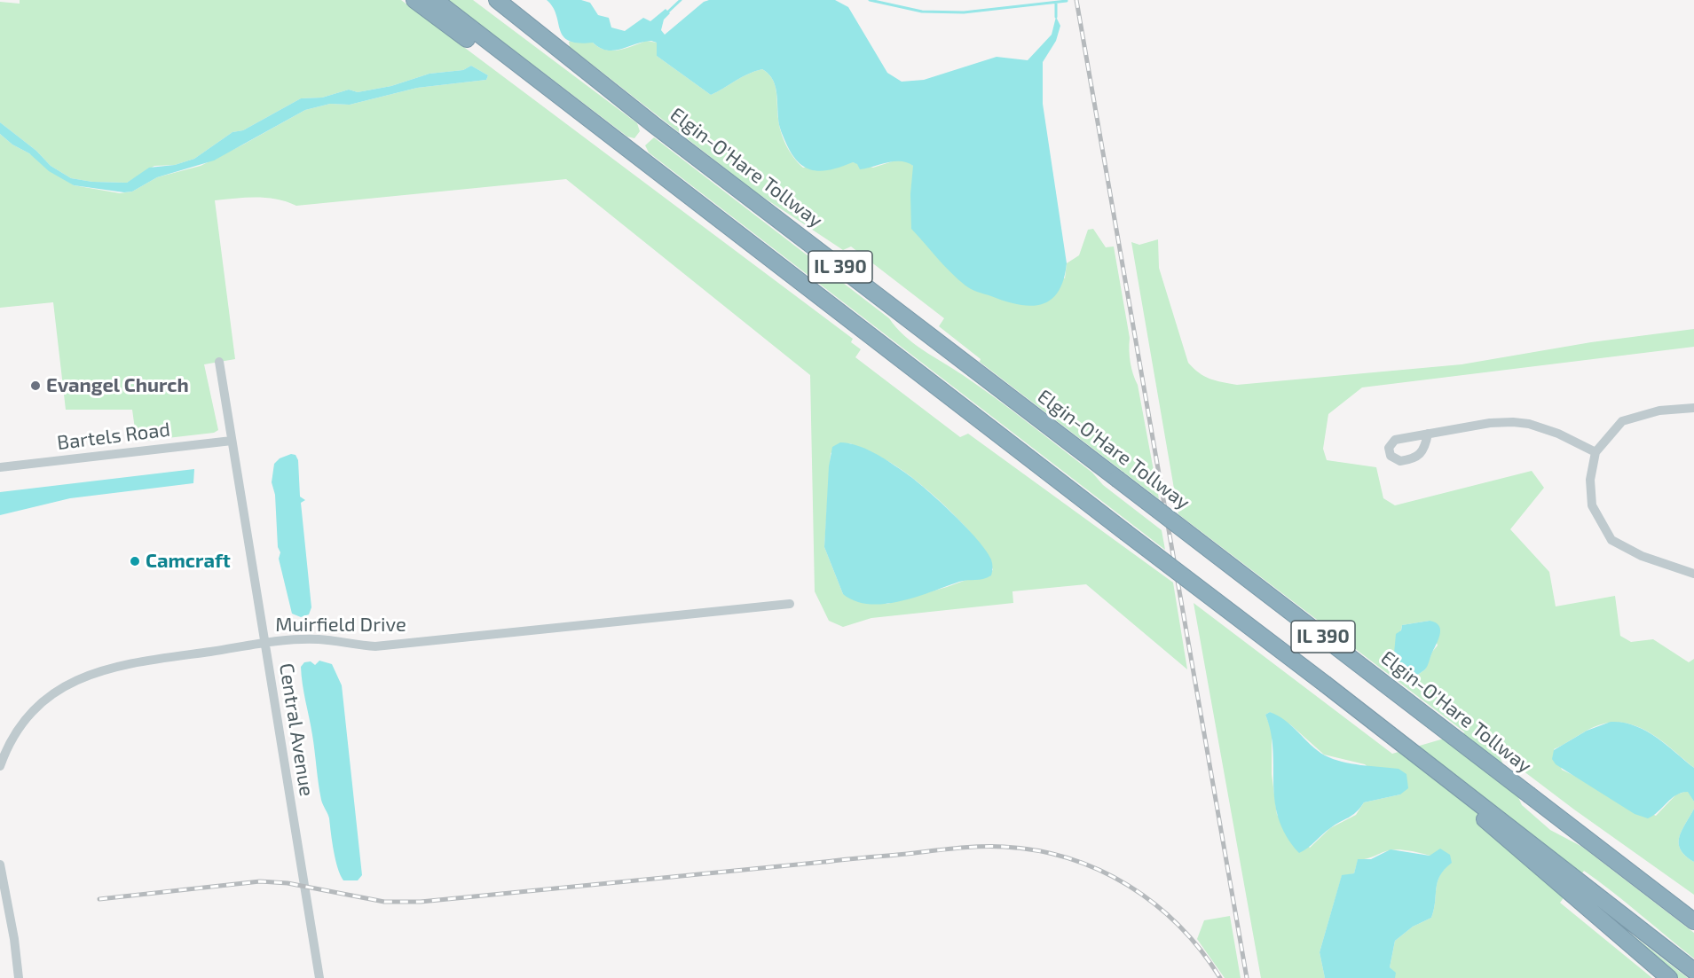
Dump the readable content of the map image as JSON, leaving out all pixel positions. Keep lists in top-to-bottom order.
{
  "streets": {
    "highway": ["Elgin-O'Hare Tollway", "IL 390"],
    "street": ["Bartels Road", "Muirfield Drive", "Central Avenue"]
  },
  "crossings": [
    ["Bartels Road", "Central Avenue"],
    ["Muirfield Drive", "Central Avenue"]
  ],
  "places": ["Evangel Church", "Camcraft"]
}
